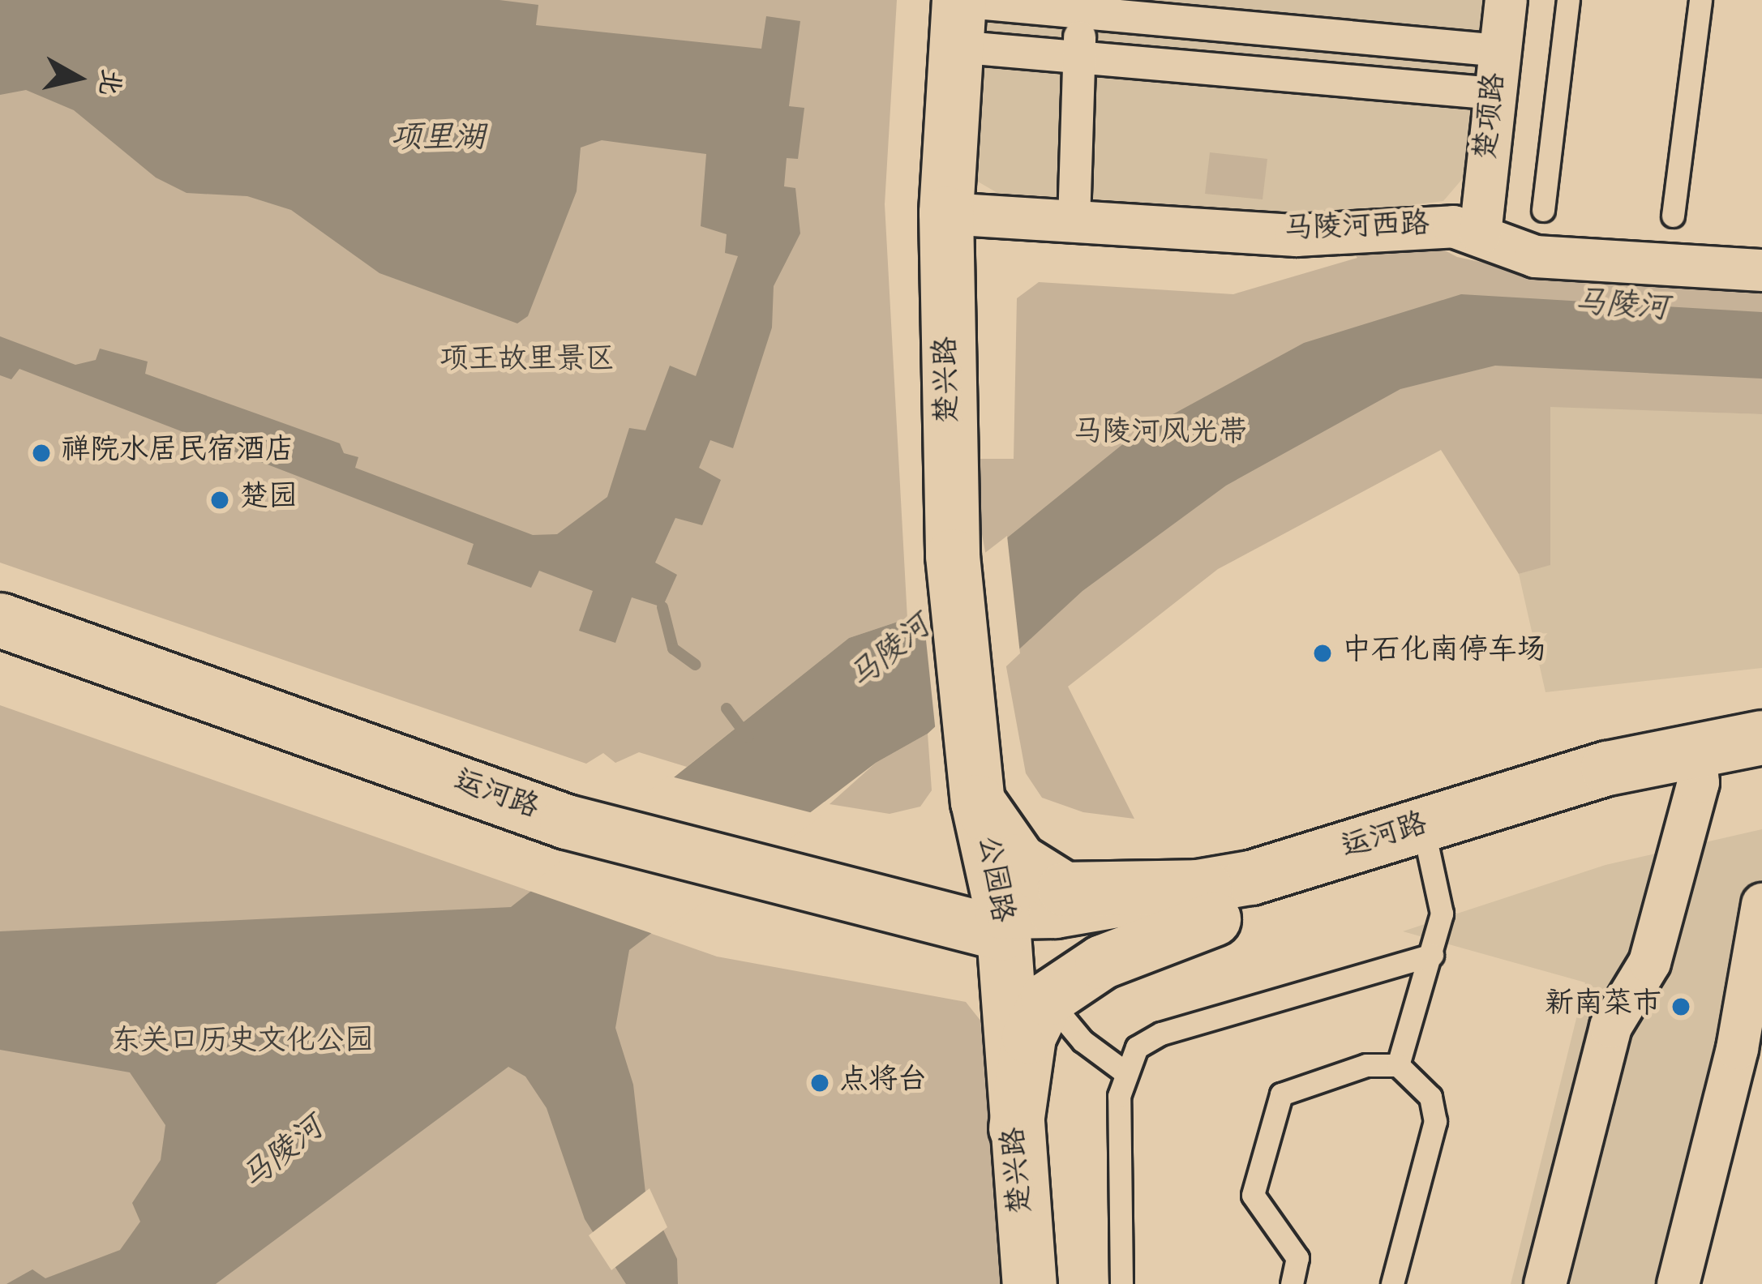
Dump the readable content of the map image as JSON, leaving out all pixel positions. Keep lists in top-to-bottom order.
{
  "streets": {
    "street": [
      "楚项路",
      "马陵河西路",
      "楚兴路",
      "运河路",
      "公园路"
    ]
  },
  "crossings": [
    ["楚项路", "马陵河西路"],
    ["马陵河西路", "楚兴路"],
    ["楚兴路", "运河路"],
    ["楚兴路", "公园路"],
    ["运河路", "公园路"]
  ],
  "water": ["项里湖", "马陵河"],
  "parks": ["项王故里景区", "马陵河风光带", "东关口历史文化公园"],
  "places": [
    "禅院水居民宿酒店",
    "楚园",
    "中石化南停车场",
    "新南菜市",
    "点将台"
  ],
  "north": "right"
}
